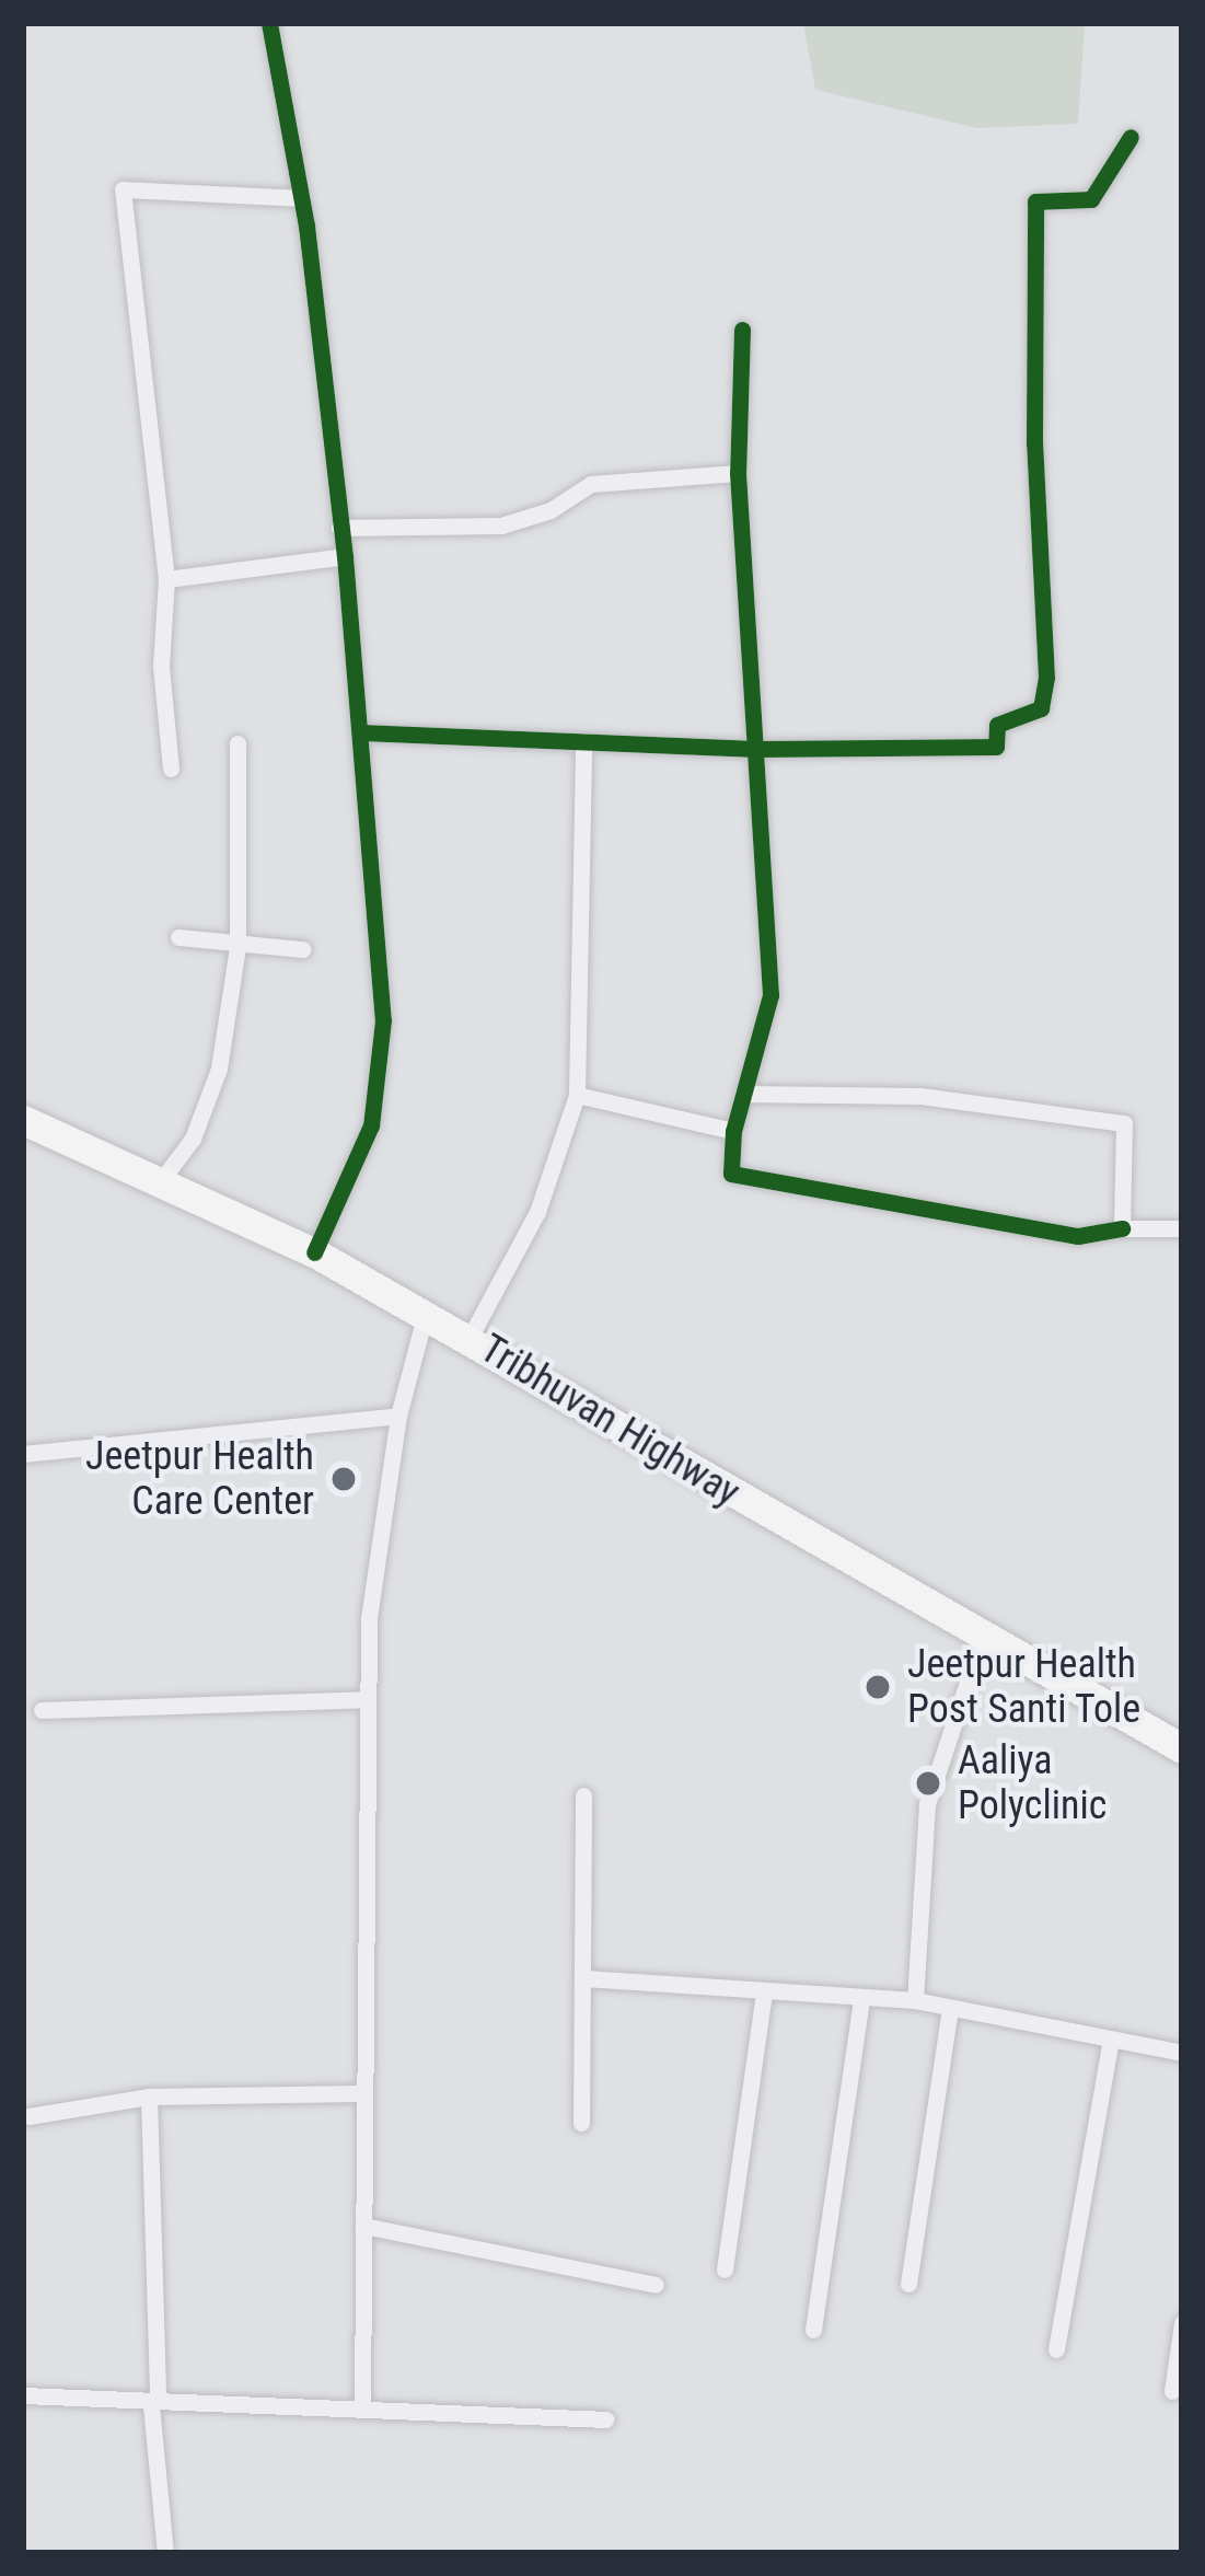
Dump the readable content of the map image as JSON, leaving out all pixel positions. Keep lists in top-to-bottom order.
{
  "streets": {
    "highway": ["Tribhuvan Highway"]
  },
  "places": ["Jeetpur Health Care Center", "Jeetpur Health Post Santi Tole", "Aaliya Polyclinic"]
}
